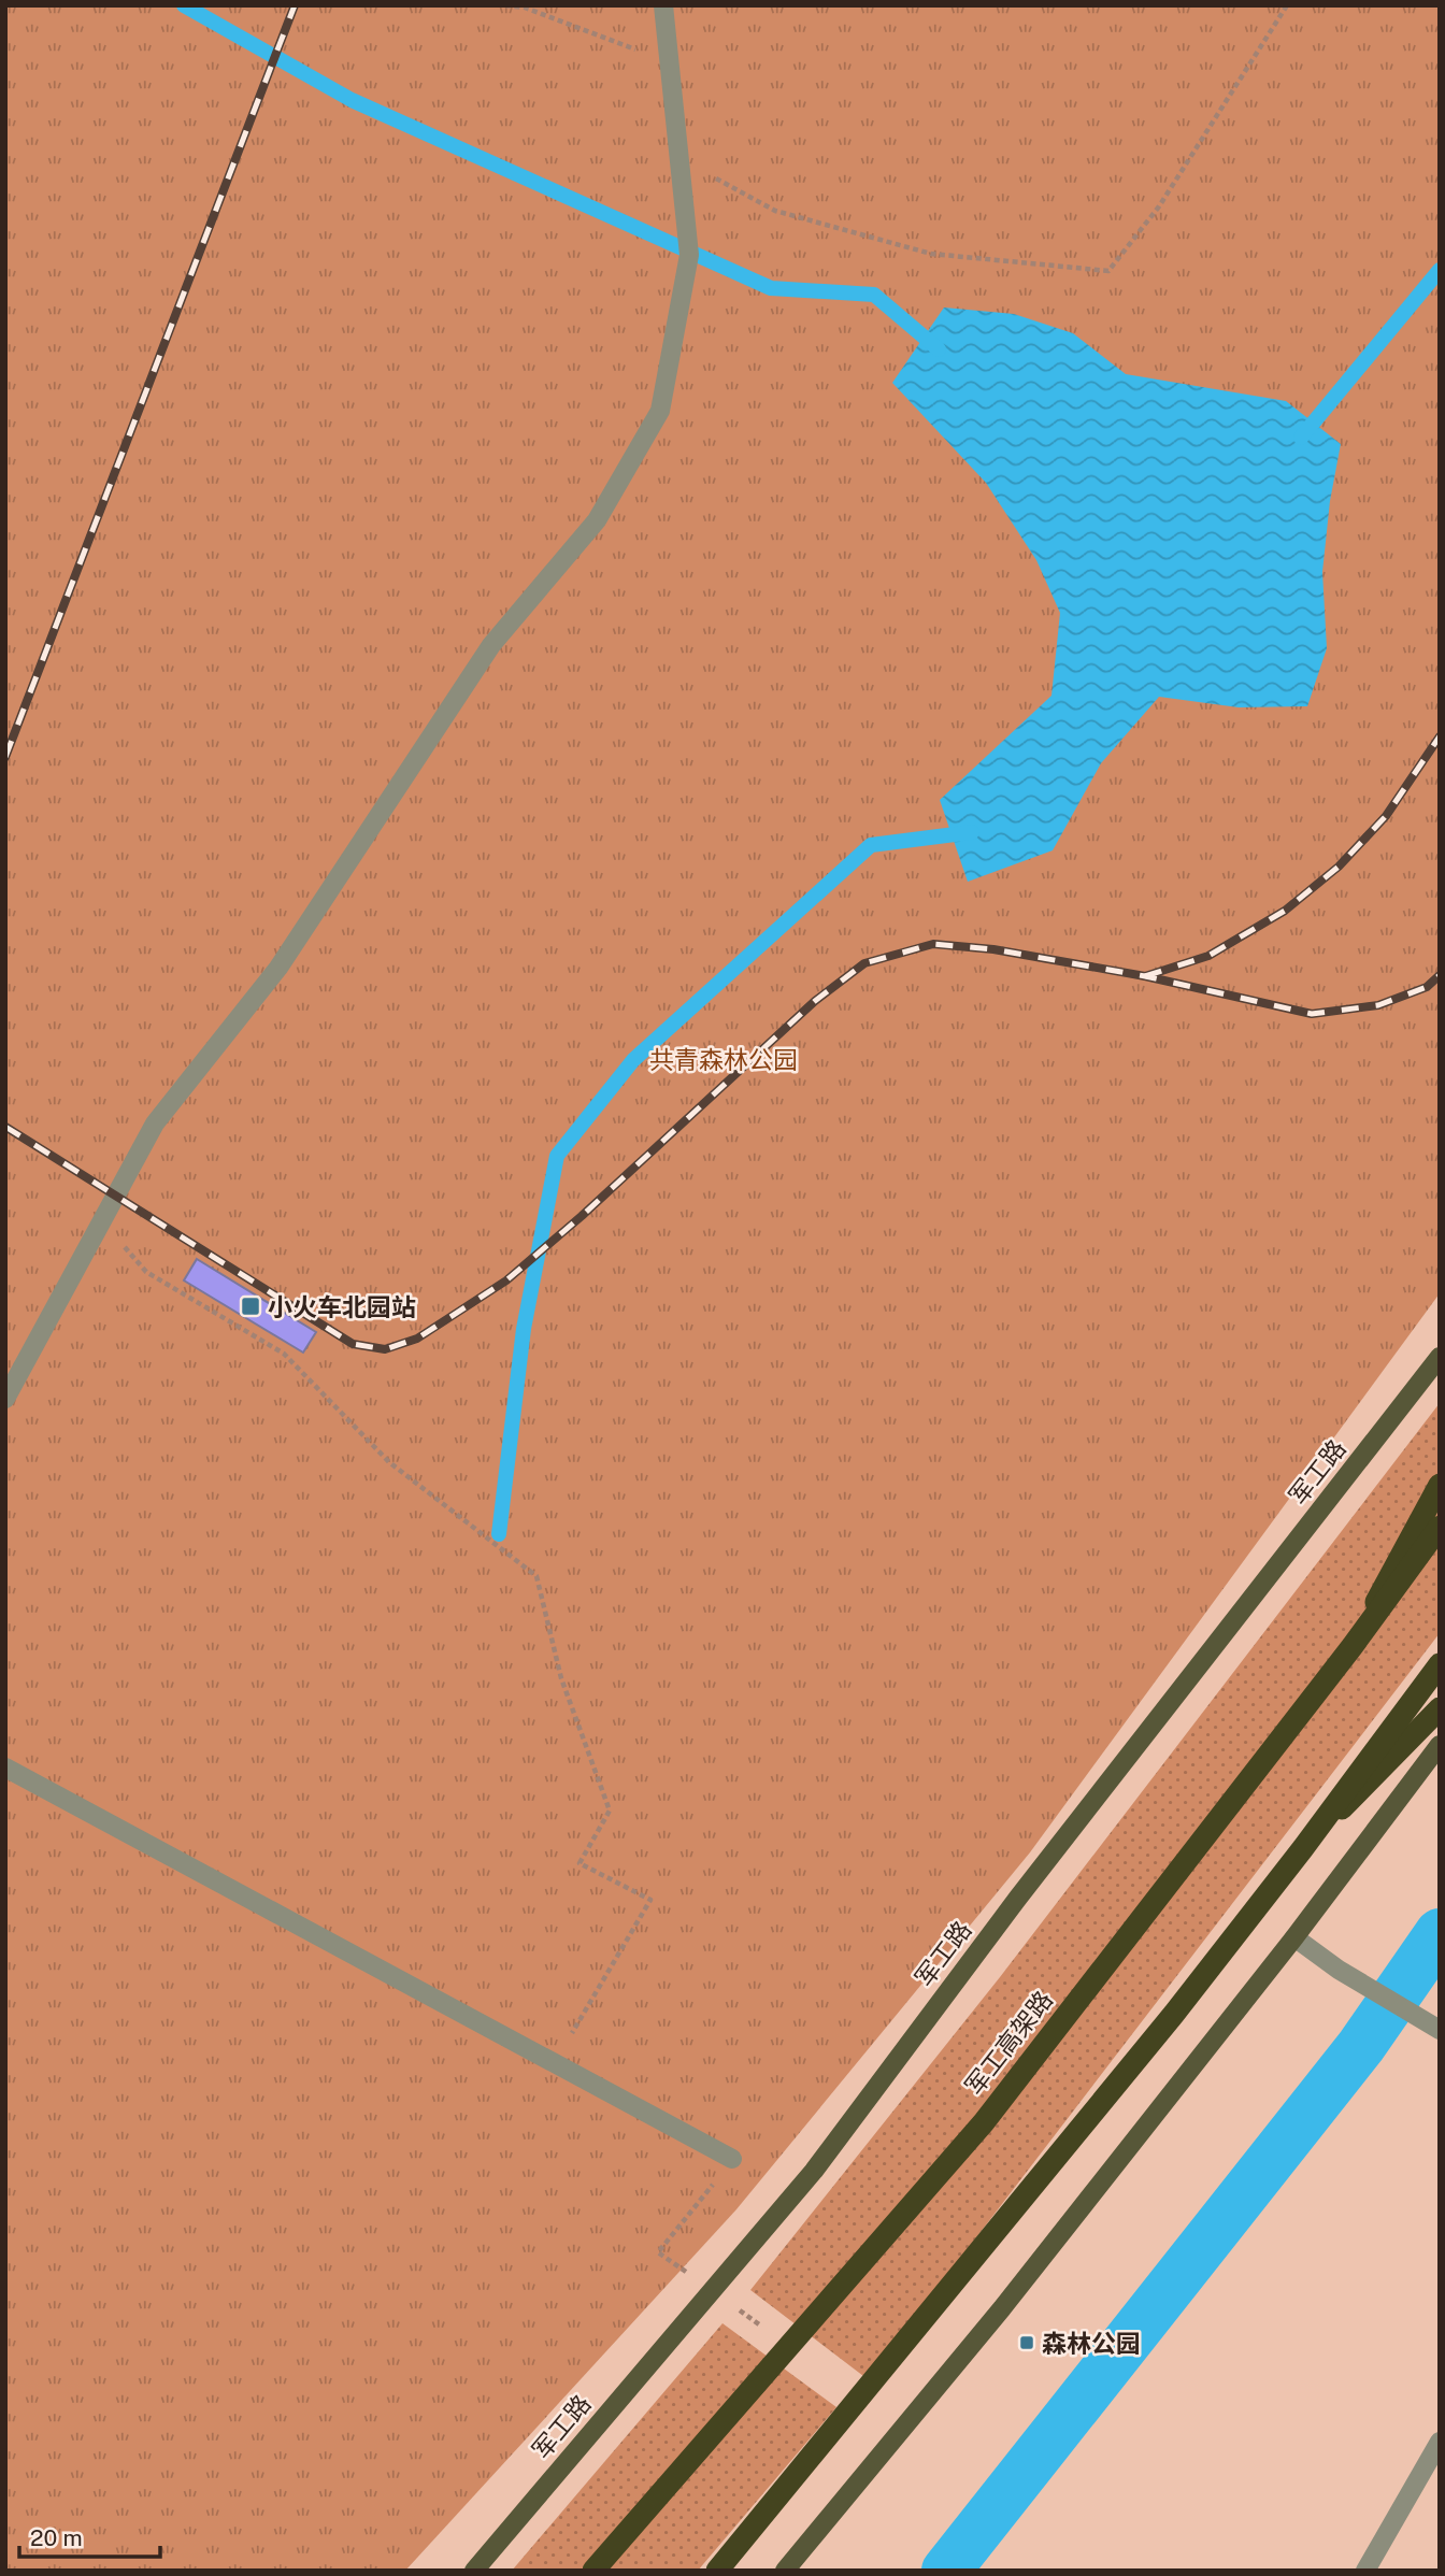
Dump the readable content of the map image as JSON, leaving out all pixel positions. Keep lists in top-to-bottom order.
{
  "streets": {
    "highway": ["军工高架路"],
    "main road": ["军工路"]
  },
  "parks": ["共青森林公园"],
  "places": {
    "transit": ["小火车北园站", "森林公园"]
  },
  "scale_bar": "20 m"
}
